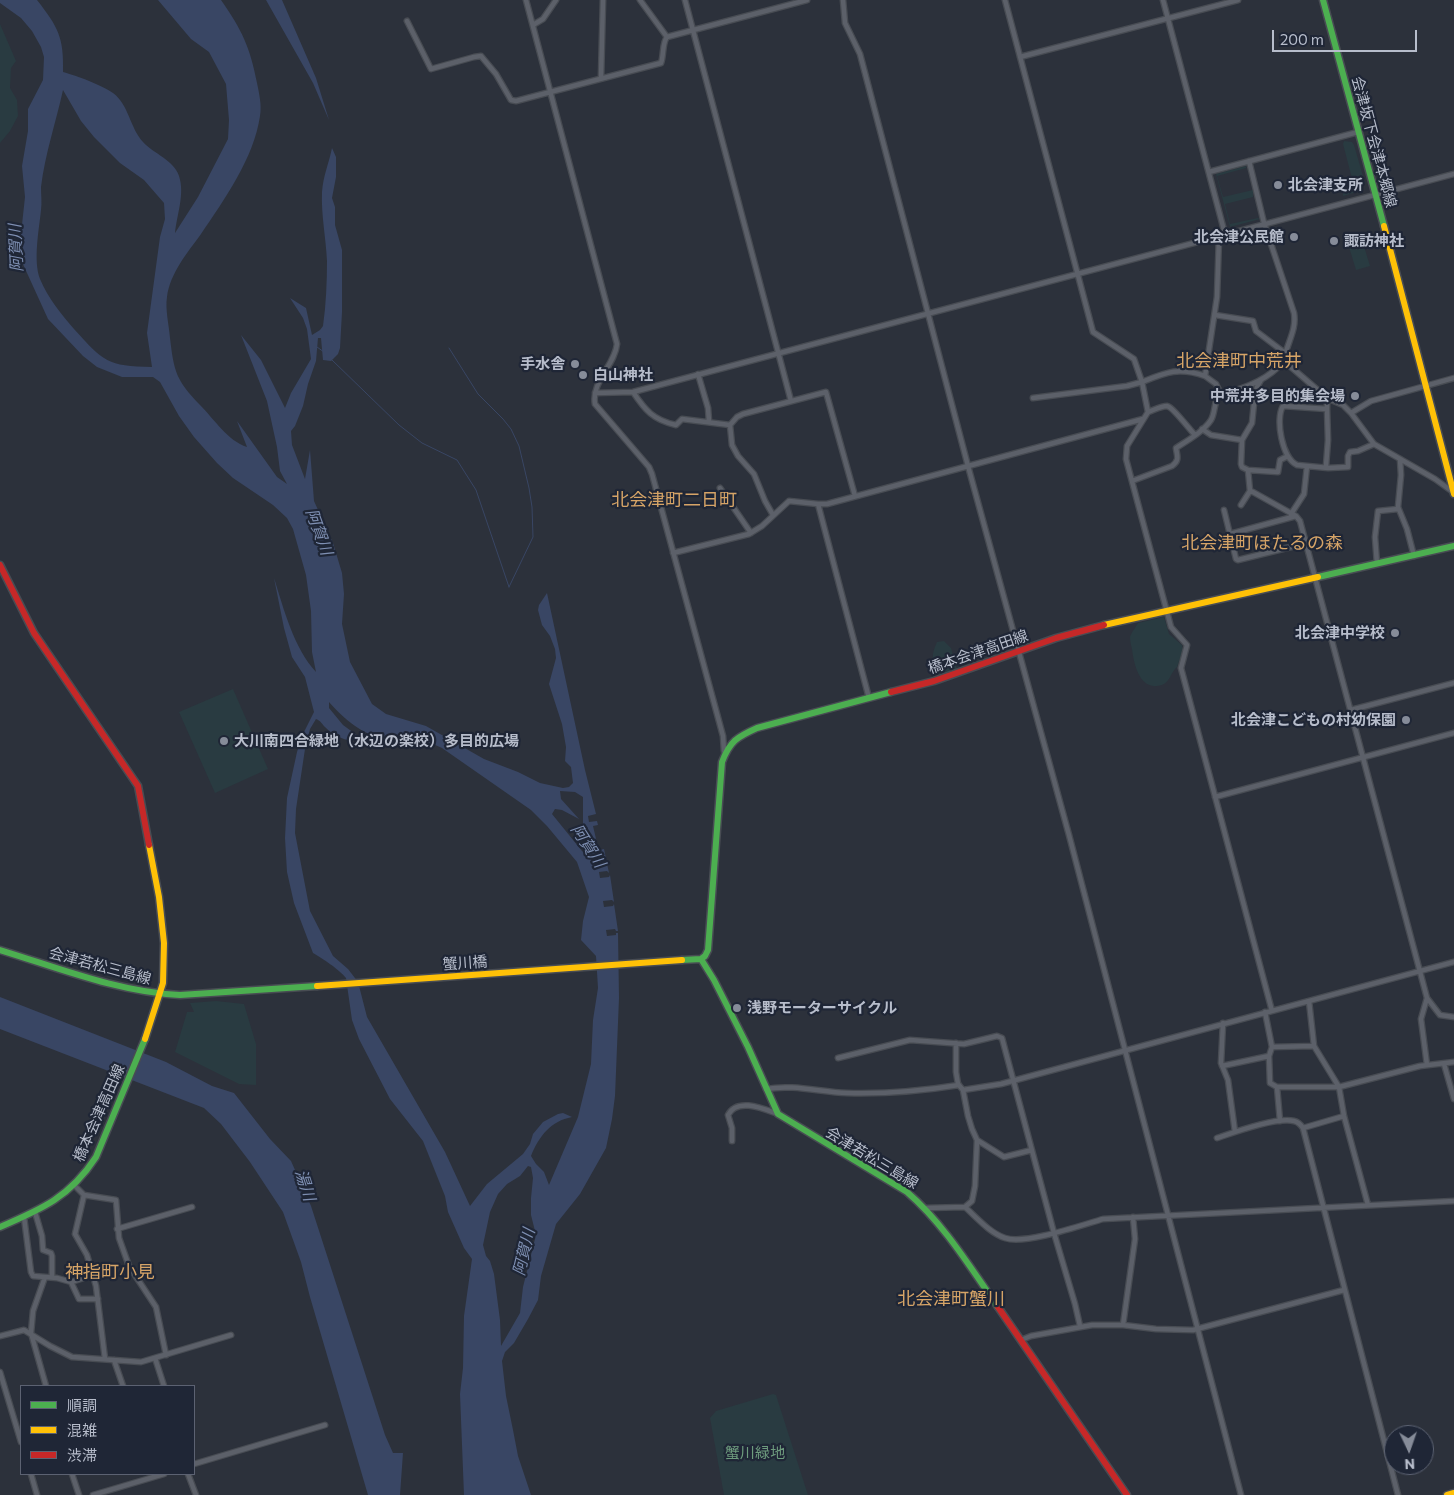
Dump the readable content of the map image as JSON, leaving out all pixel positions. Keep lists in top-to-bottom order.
{
  "streets": {
    "main road": [
      "会津坂下会津本郷線",
      "橋本会津高田線",
      "蟹川橋",
      "会津若松三島線"
    ]
  },
  "crossings": [
    ["橋本会津高田線", "蟹川橋"],
    ["橋本会津高田線", "会津若松三島線"],
    ["蟹川橋", "会津若松三島線"]
  ],
  "districts": [
    "北会津町中荒井",
    "北会津町二日町",
    "北会津町ほたるの森",
    "神指町小見",
    "北会津町蟹川"
  ],
  "water": ["阿賀川", "湯川"],
  "parks": ["蟹川緑地"],
  "places": [
    "北会津支所",
    "北会津公民館",
    "諏訪神社",
    "手水舎",
    "白山神社",
    "中荒井多目的集会場",
    "北会津中学校",
    "北会津こどもの村幼保園",
    "大川南四合緑地（水辺の楽校）多目的広場",
    "浅野モーターサイクル"
  ],
  "legend": ["順調", "混雑", "渋滞"],
  "scale_bar": "200 m",
  "north": "bottom"
}
